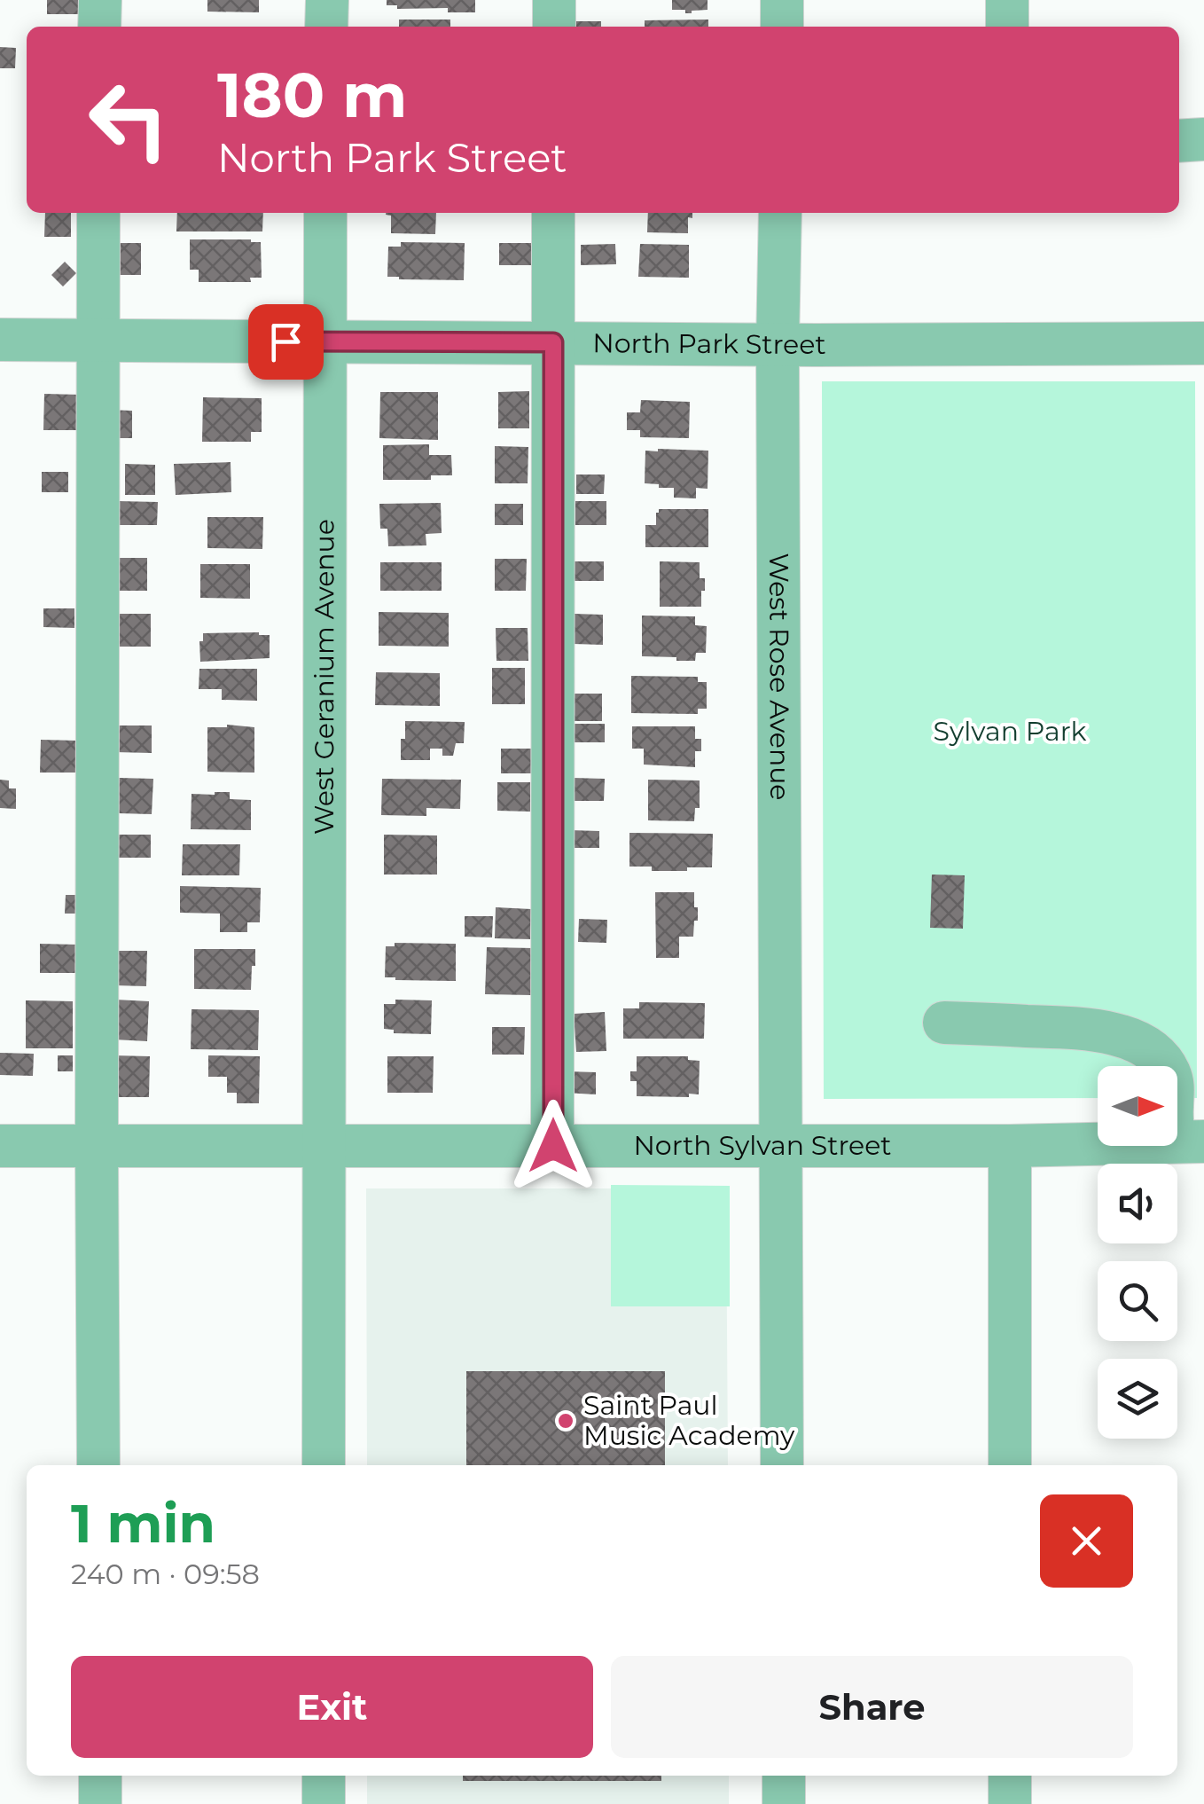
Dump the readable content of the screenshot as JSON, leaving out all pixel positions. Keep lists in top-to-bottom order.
{
  "streets": {
    "street": [
      "North Park Street",
      "West Geranium Avenue",
      "West Rose Avenue",
      "North Sylvan Street"
    ]
  },
  "crossings": [
    ["North Park Street", "West Geranium Avenue"],
    ["North Park Street", "West Rose Avenue"],
    ["West Geranium Avenue", "North Sylvan Street"],
    ["West Rose Avenue", "North Sylvan Street"]
  ],
  "parks": ["Sylvan Park"],
  "places": ["Saint Paul Music Academy"],
  "north": "right",
  "page": {
    "turn": ["180 m", "North Park Street"],
    "heading": ["1 min", "240 m · 09:58"],
    "buttons": ["Exit", "Share"]
  }
}
